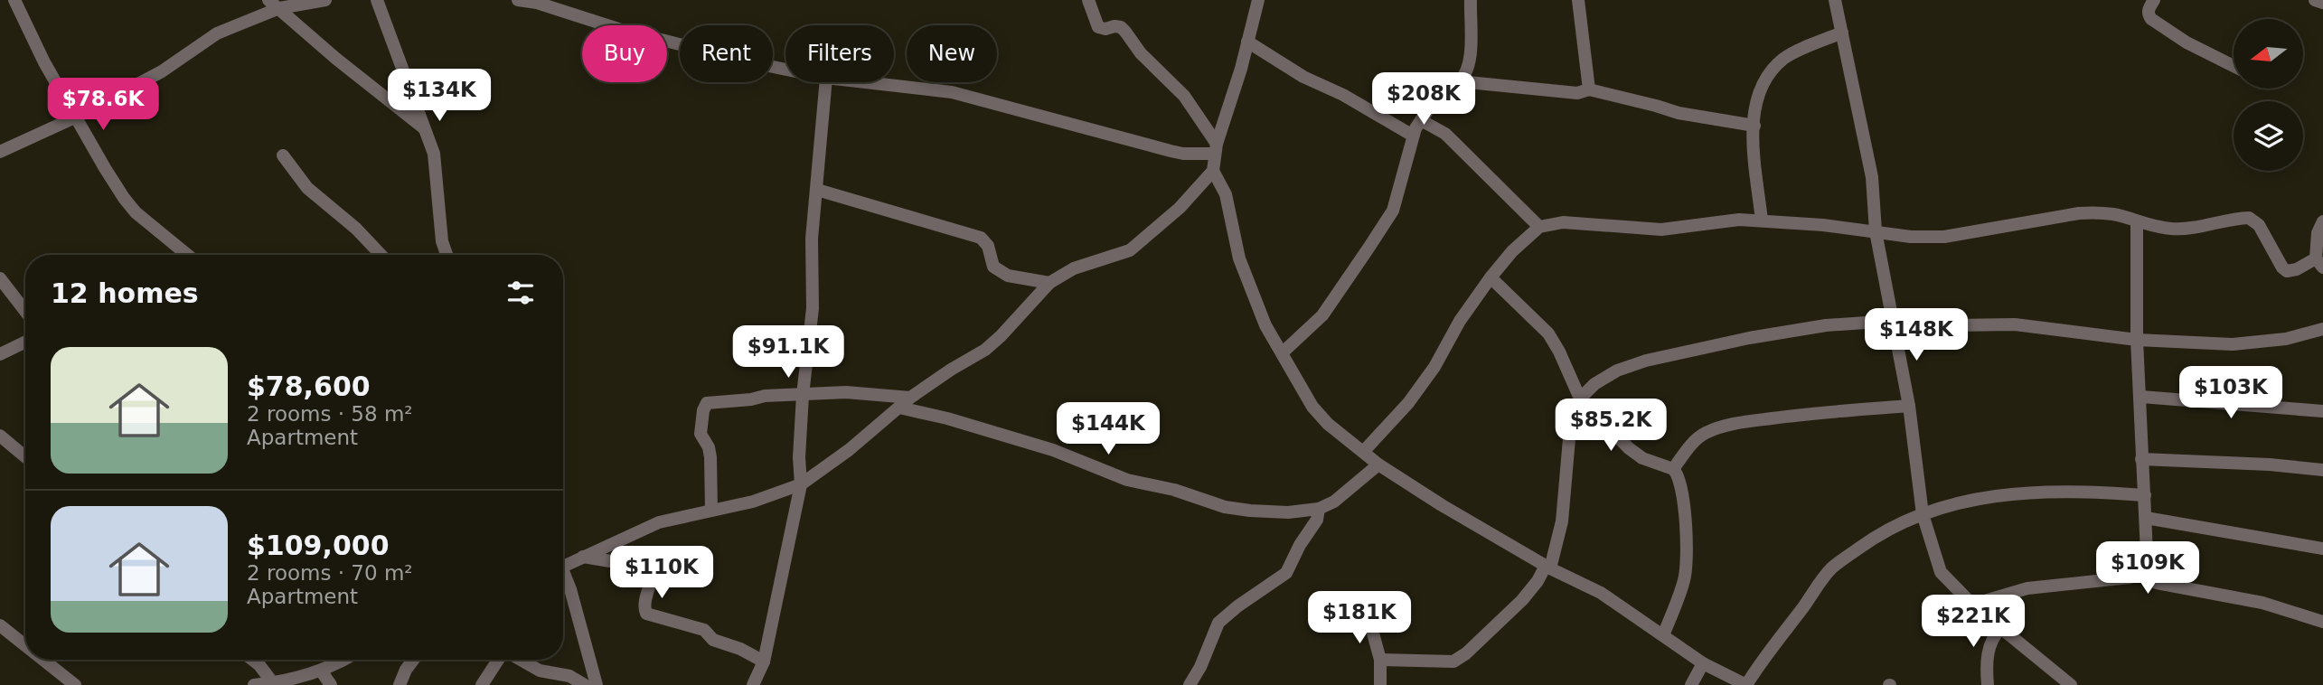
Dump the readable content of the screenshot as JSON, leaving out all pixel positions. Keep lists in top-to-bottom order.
{
  "north": "left",
  "page": {
    "chip": [
      "Buy",
      "Rent",
      "Filters",
      "New"
    ],
    "price": [
      "$134K",
      "$208K",
      "$78.6K",
      "$148K",
      "$91.1K",
      "$103K",
      "$85.2K",
      "$144K",
      "$109K",
      "$110K",
      "$181K",
      "$221K"
    ],
    "heading": "12 homes",
    "list": [
      {
        "name": "$78,600",
        "note": "2 rooms · 58 m² · Apartment"
      },
      {
        "name": "$109,000",
        "note": "2 rooms · 70 m² · Apartment"
      }
    ]
  }
}
